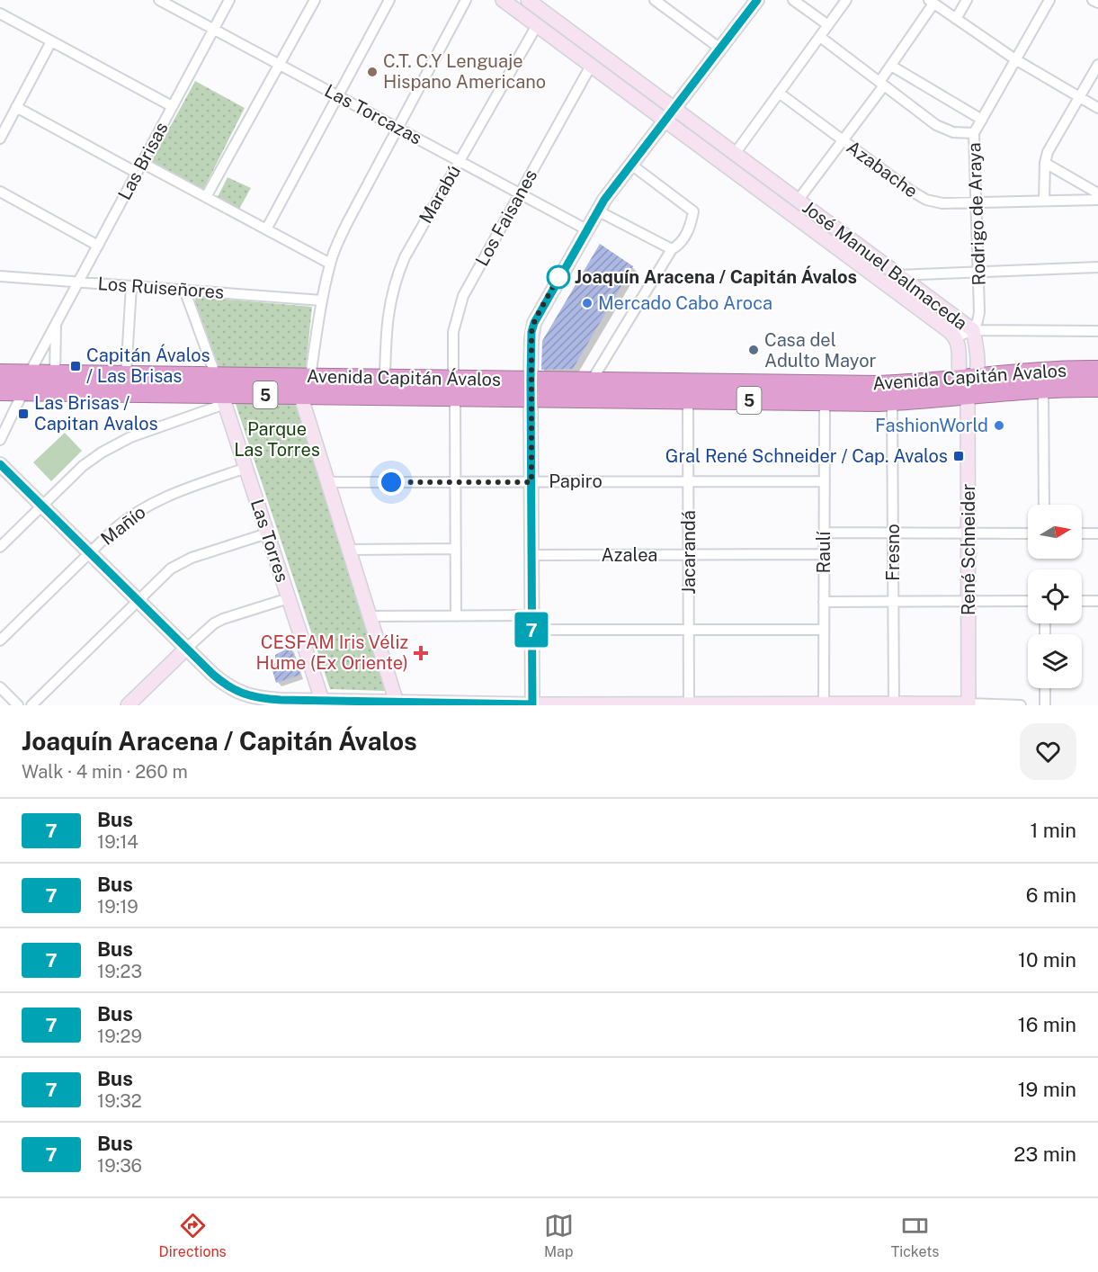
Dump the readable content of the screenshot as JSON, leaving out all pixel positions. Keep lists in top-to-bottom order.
{
  "streets": {
    "highway": ["Avenida Capitán Ávalos", "5"],
    "street": [
      "Las Torcazas",
      "Las Brisas",
      "Azabache",
      "Marabú",
      "Rodrigo de Araya",
      "Los Faisanes",
      "José Manuel Balmaceda",
      "Los Ruiseñores",
      "Papiro",
      "Mañío",
      "Las Torres",
      "René Schneider",
      "Jacarandá",
      "Raulí",
      "Fresno",
      "Azalea"
    ]
  },
  "crossings": [
    ["Las Torcazas", "Las Brisas"],
    ["Las Torcazas", "Marabú"],
    ["Las Torcazas", "Los Faisanes"],
    ["Las Brisas", "Los Ruiseñores"],
    ["Las Brisas", "Avenida Capitán Ávalos"],
    ["Azabache", "Rodrigo de Araya"],
    ["Marabú", "José Manuel Balmaceda"],
    ["Marabú", "Avenida Capitán Ávalos"],
    ["Rodrigo de Araya", "José Manuel Balmaceda"],
    ["Los Faisanes", "José Manuel Balmaceda"],
    ["Los Faisanes", "Avenida Capitán Ávalos"],
    ["José Manuel Balmaceda", "Avenida Capitán Ávalos"],
    ["José Manuel Balmaceda", "René Schneider"],
    ["Avenida Capitán Ávalos", "Las Torres"],
    ["Avenida Capitán Ávalos", "René Schneider"],
    ["Avenida Capitán Ávalos", "Jacarandá"],
    ["Avenida Capitán Ávalos", "Raulí"],
    ["Avenida Capitán Ávalos", "Fresno"],
    ["Papiro", "Jacarandá"],
    ["Papiro", "Raulí"],
    ["Mañío", "Las Torres"],
    ["Jacarandá", "Azalea"],
    ["Raulí", "Azalea"]
  ],
  "parks": ["Parque Las Torres"],
  "places": {
    "other": [
      "C.T. C.Y Lenguaje Hispano Americano",
      "Joaquín Aracena / Capitán Ávalos",
      "Mercado Cabo Aroca",
      "Casa del Adulto Mayor",
      "FashionWorld"
    ],
    "transit": ["Capitán Ávalos / Las Brisas", "Las Brisas / Capitan Avalos", "Gral René Schneider / Cap. Avalos"],
    "health": ["CESFAM Iris Véliz Hume (Ex Oriente)"]
  },
  "lines": ["bus line 7"],
  "north": "right",
  "page": {
    "on_map": "7",
    "heading": ["Joaquín Aracena / Capitán Ávalos", "Walk · 4 min · 260 m"],
    "list": [
      {
        "mark": "7",
        "name": "Bus",
        "note": "19:14",
        "value": "1 min"
      },
      {
        "mark": "7",
        "name": "Bus",
        "note": "19:19",
        "value": "6 min"
      },
      {
        "mark": "7",
        "name": "Bus",
        "note": "19:23",
        "value": "10 min"
      },
      {
        "mark": "7",
        "name": "Bus",
        "note": "19:29",
        "value": "16 min"
      },
      {
        "mark": "7",
        "name": "Bus",
        "note": "19:32",
        "value": "19 min"
      },
      {
        "mark": "7",
        "name": "Bus",
        "note": "19:36",
        "value": "23 min"
      }
    ],
    "tabs": ["Directions", "Map", "Tickets"]
  }
}
